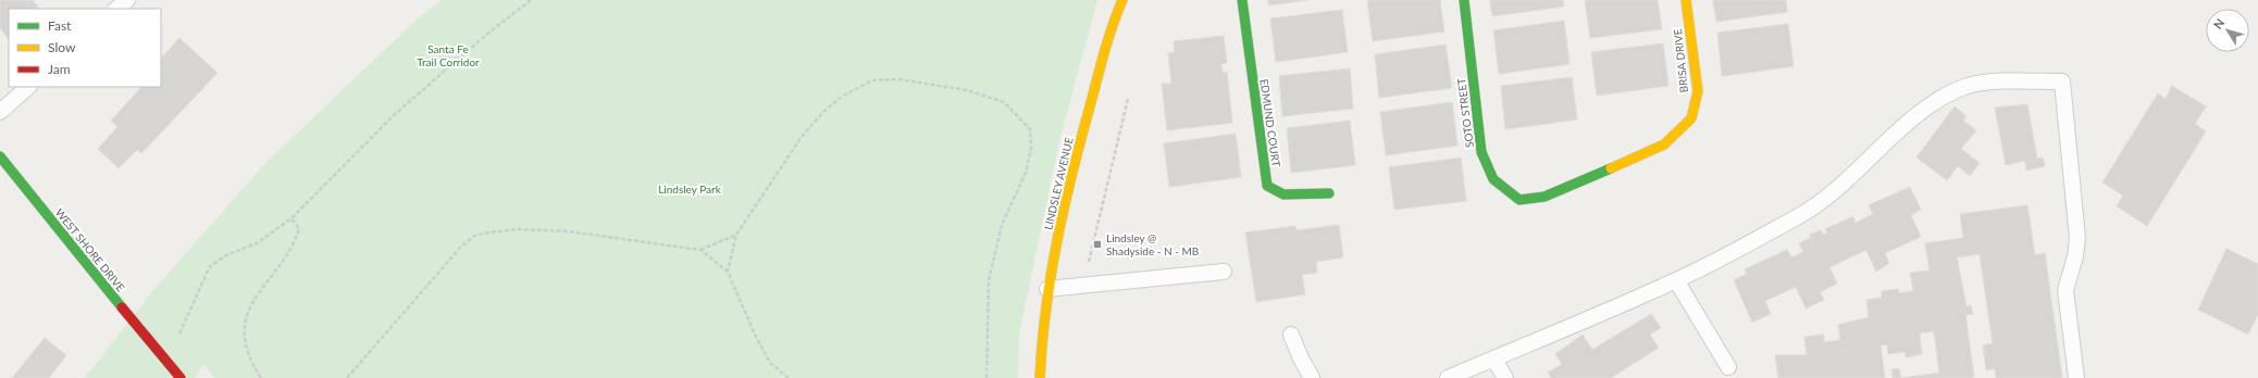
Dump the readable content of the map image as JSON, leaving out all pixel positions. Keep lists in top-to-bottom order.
{
  "streets": {
    "street": [
      "BRISA DRIVE",
      "SOTO STREET",
      "EDMUND COURT",
      "LINDSLEY AVENUE",
      "WEST SHORE DRIVE"
    ]
  },
  "crossings": [
    ["BRISA DRIVE", "SOTO STREET"]
  ],
  "parks": ["Santa Fe Trail Corridor", "Lindsley Park"],
  "places": {
    "transit": ["Lindsley @ Shadyside - N - MB"]
  },
  "legend": ["Fast", "Slow", "Jam"],
  "north": "top left"
}
